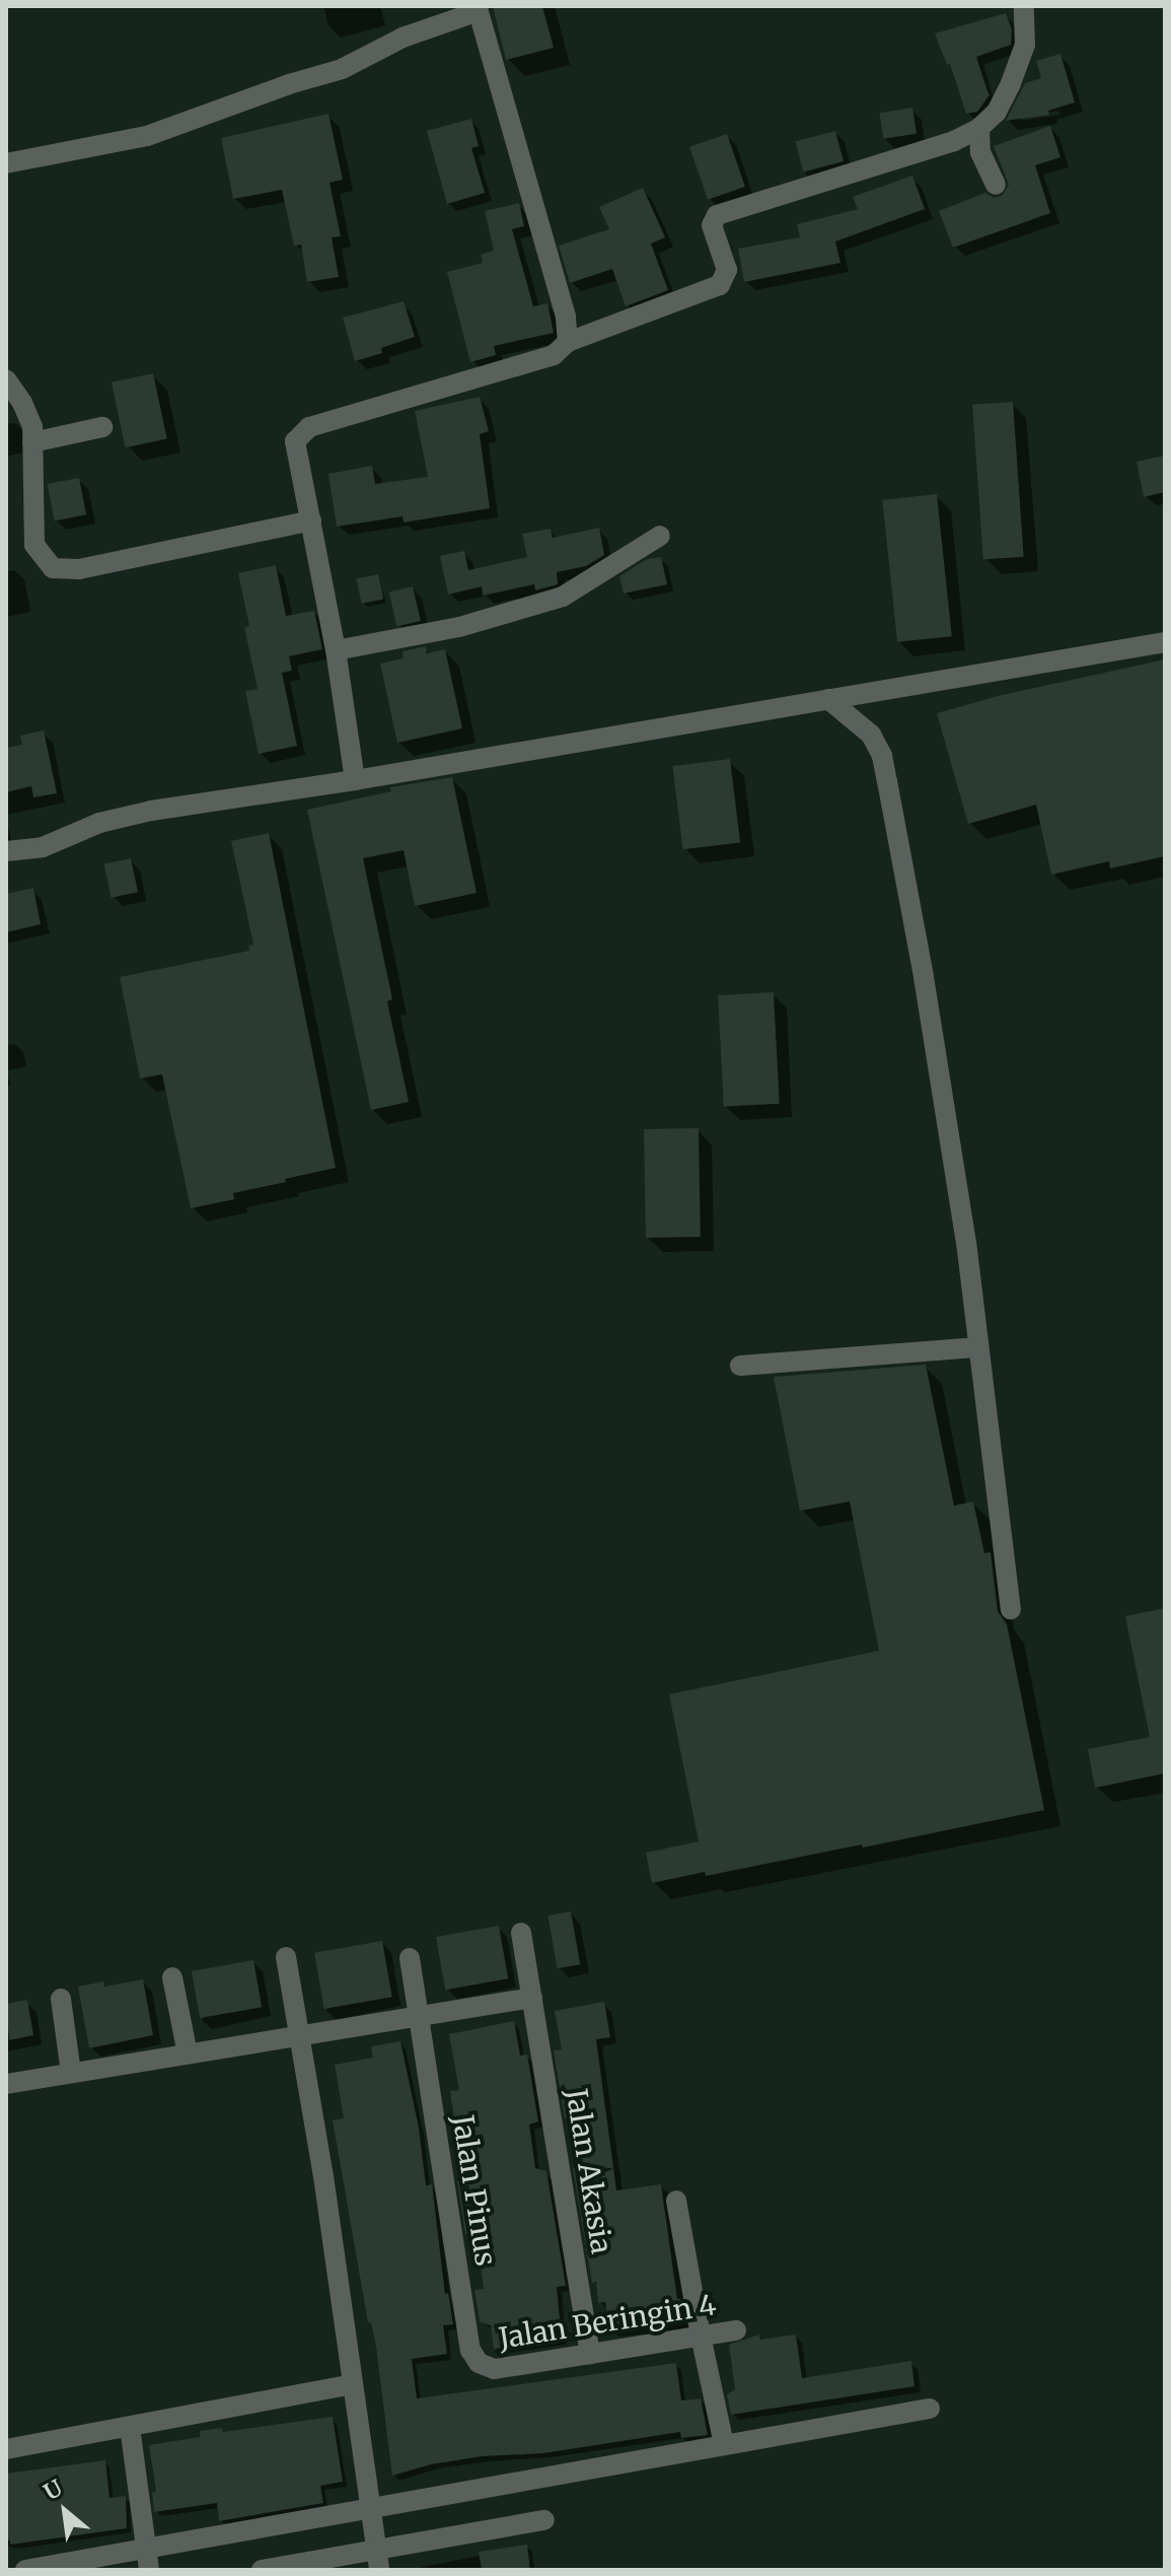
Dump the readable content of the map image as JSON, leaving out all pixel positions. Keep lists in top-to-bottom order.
{
  "streets": {
    "street": ["Jalan Akasia", "Jalan Pinus", "Jalan Beringin 4"]
  },
  "crossings": [
    ["Jalan Akasia", "Jalan Beringin 4"],
    ["Jalan Pinus", "Jalan Beringin 4"]
  ],
  "north": "top left"
}
